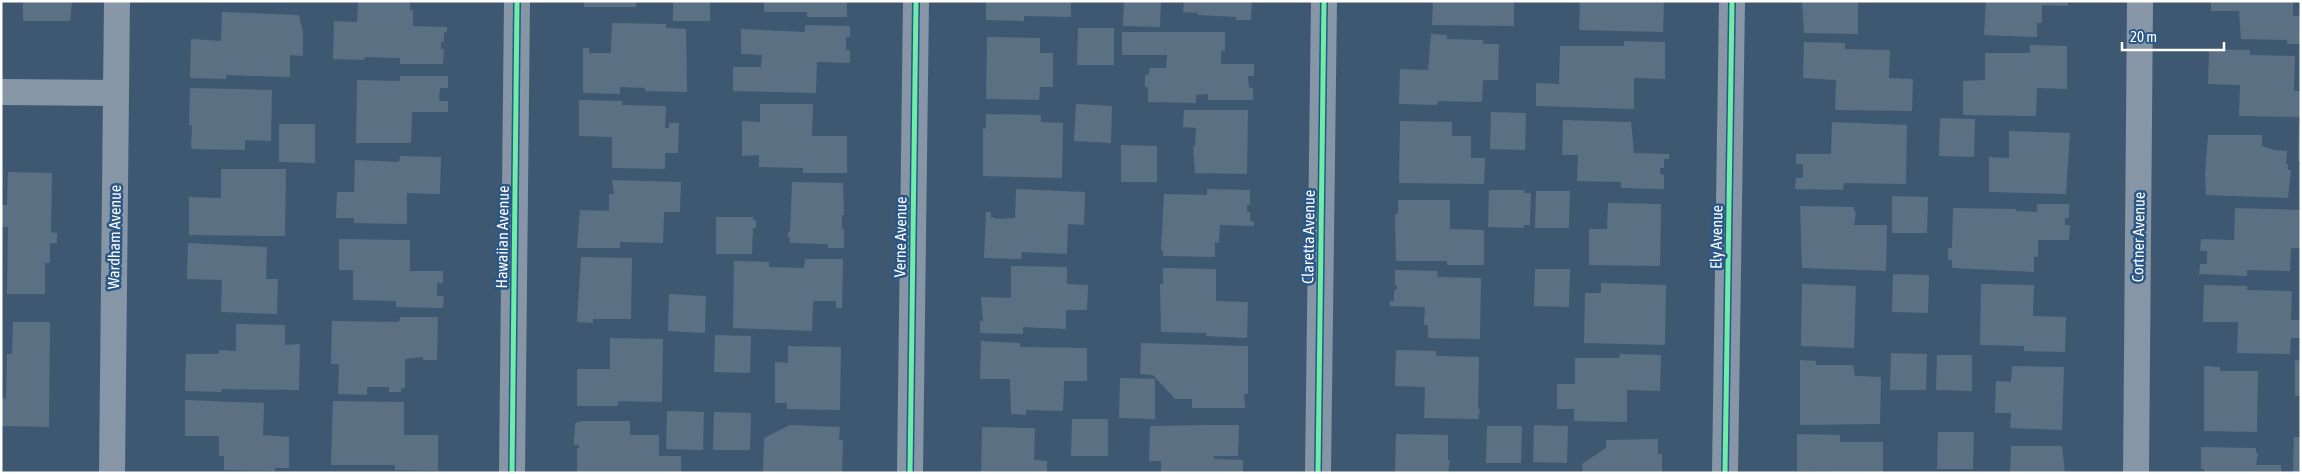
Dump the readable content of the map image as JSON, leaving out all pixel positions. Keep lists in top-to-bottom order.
{
  "streets": {
    "street": [
      "Wardham Avenue",
      "Hawaiian Avenue",
      "Verne Avenue",
      "Claretta Avenue",
      "Ely Avenue",
      "Cortner Avenue"
    ]
  },
  "scale_bar": "20 m"
}
